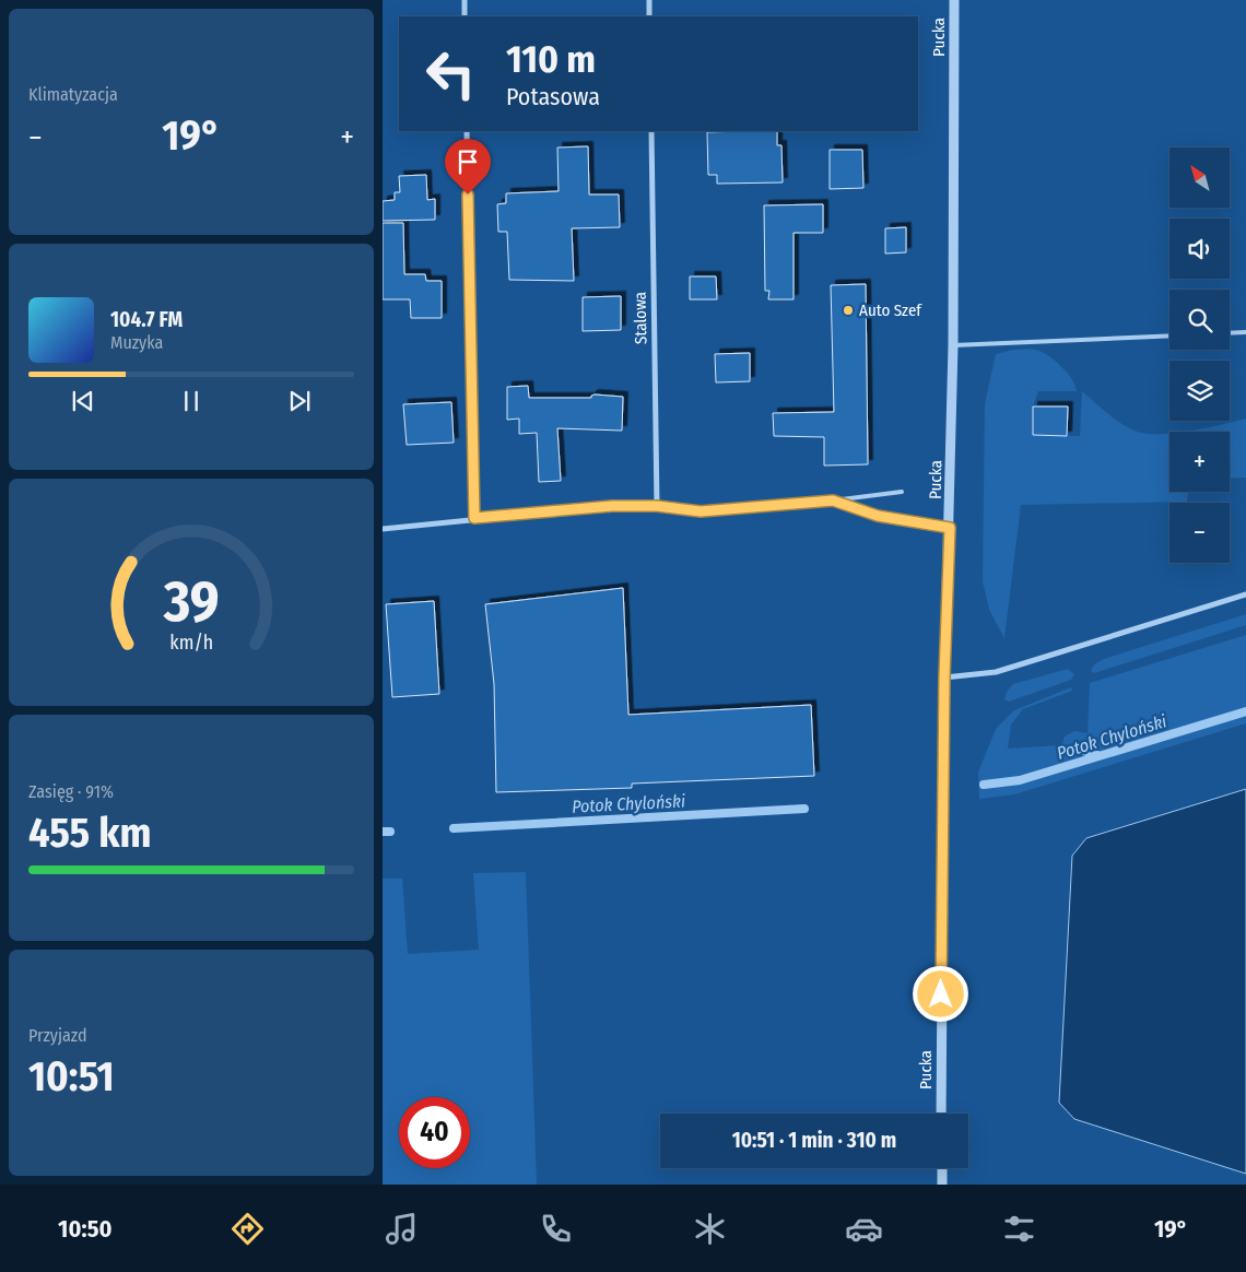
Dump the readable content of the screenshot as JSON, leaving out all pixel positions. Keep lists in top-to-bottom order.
{
  "streets": {
    "street": ["Pucka", "Stalowa"]
  },
  "water": ["Potok Chyloński"],
  "places": ["Auto Szef"],
  "north": "top left",
  "page": {
    "tile": [
      "Klimatyzacja",
      ["Zasięg · 91%", "455 km"],
      ["Przyjazd", "10:51"]
    ],
    "turn": ["110 m", "Potasowa"],
    "heat": ["−", "19°", "+"],
    "map_buttons": ["+", "−"],
    "song": ["104.7 FM", "Muzyka"],
    "limit": "40",
    "trip": "10:51 · 1 min · 310 m",
    "tabs": ["10:50", "19°"],
    "gauge": ["39", "km/h"]
  }
}
